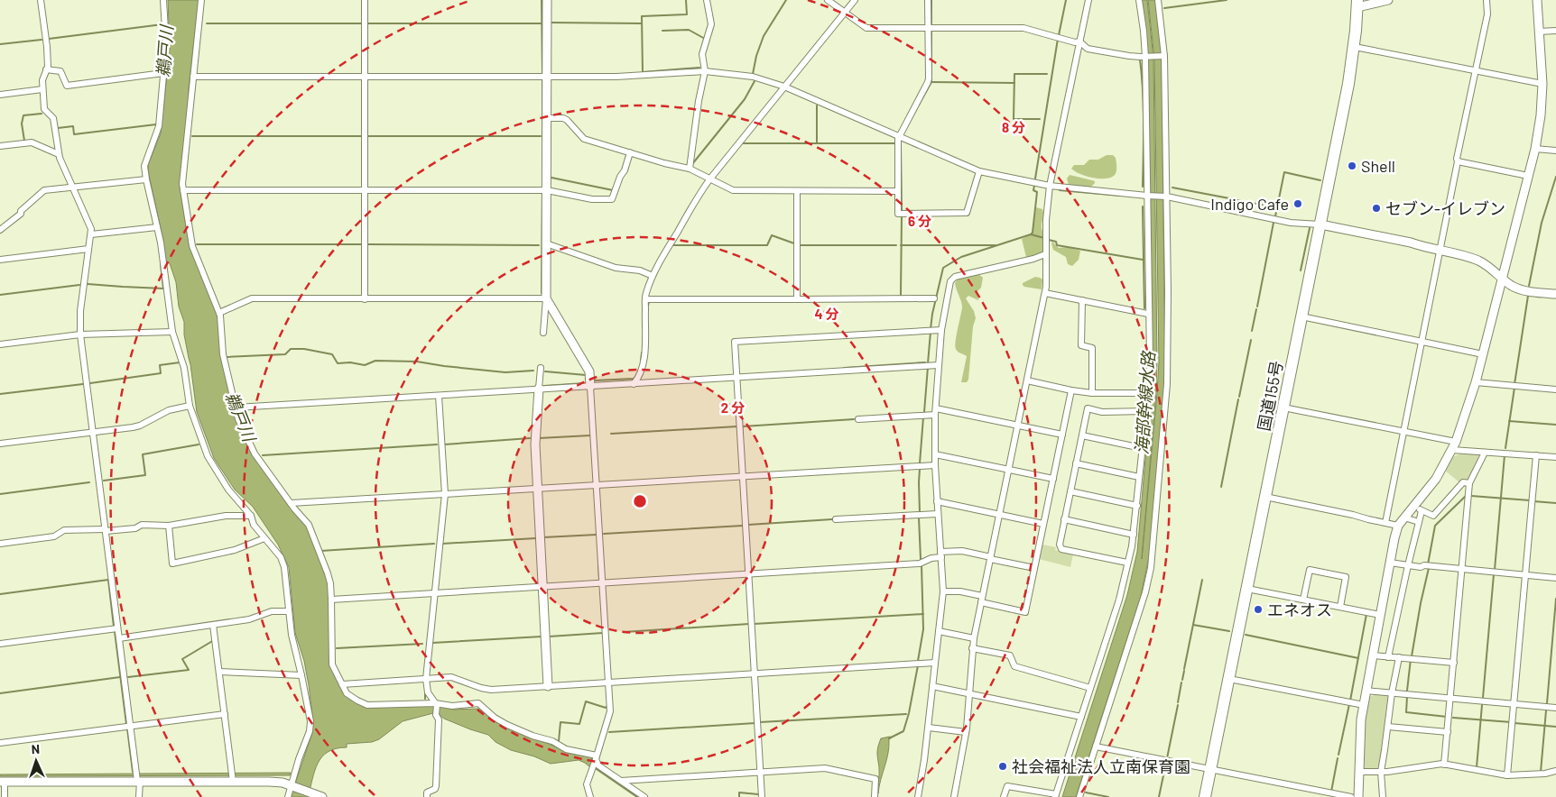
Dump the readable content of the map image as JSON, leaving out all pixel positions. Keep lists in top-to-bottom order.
{
  "streets": {
    "highway": ["国道155号"]
  },
  "water": ["鵜戸川", "海部幹線水路"],
  "places": [
    "Shell",
    "Indigo Cafe",
    "セブン-イレブン",
    "エネオス",
    "社会福祉法人立南保育園"
  ],
  "north": "top",
  "rings": [
    "8 分",
    "6 分",
    "4 分",
    "2 分"
  ]
}
